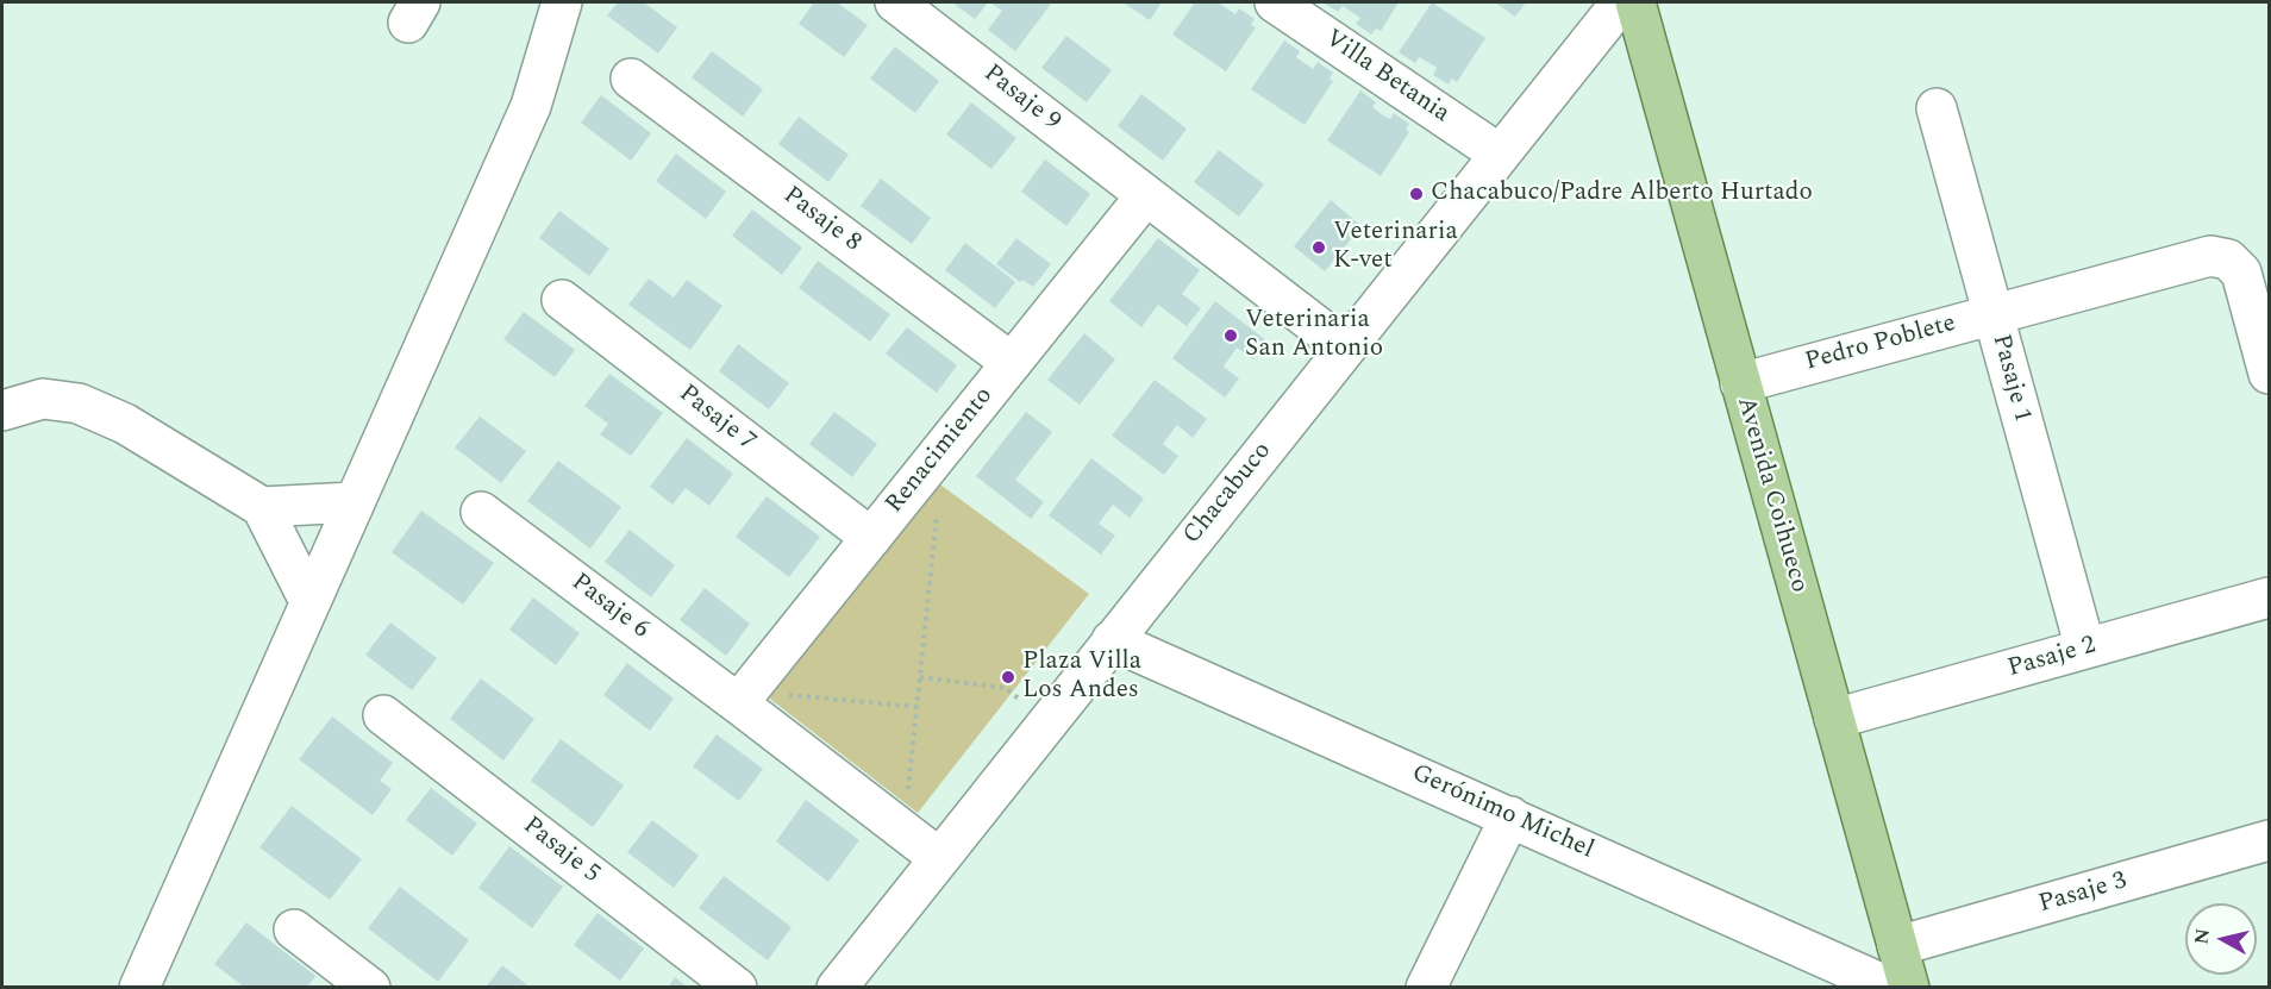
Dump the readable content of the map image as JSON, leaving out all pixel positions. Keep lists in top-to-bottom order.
{
  "streets": {
    "main road": ["Avenida Coihueco"],
    "street": [
      "Villa Betania",
      "Pasaje 9",
      "Pasaje 8",
      "Pedro Poblete",
      "Pasaje 1",
      "Pasaje 7",
      "Renacimiento",
      "Chacabuco",
      "Pasaje 6",
      "Pasaje 2",
      "Gerónimo Michel",
      "Pasaje 5",
      "Pasaje 3"
    ]
  },
  "crossings": [
    ["Villa Betania", "Chacabuco"],
    ["Pasaje 9", "Renacimiento"],
    ["Pasaje 8", "Renacimiento"],
    ["Pedro Poblete", "Pasaje 1"],
    ["Pedro Poblete", "Avenida Coihueco"],
    ["Pasaje 1", "Pasaje 2"],
    ["Pasaje 7", "Renacimiento"],
    ["Renacimiento", "Pasaje 6"],
    ["Chacabuco", "Gerónimo Michel"],
    ["Avenida Coihueco", "Pasaje 2"],
    ["Avenida Coihueco", "Pasaje 3"]
  ],
  "places": [
    "Chacabuco/Padre Alberto Hurtado",
    "Veterinaria K-vet",
    "Veterinaria San Antonio",
    "Plaza Villa Los Andes"
  ],
  "north": "left"
}
